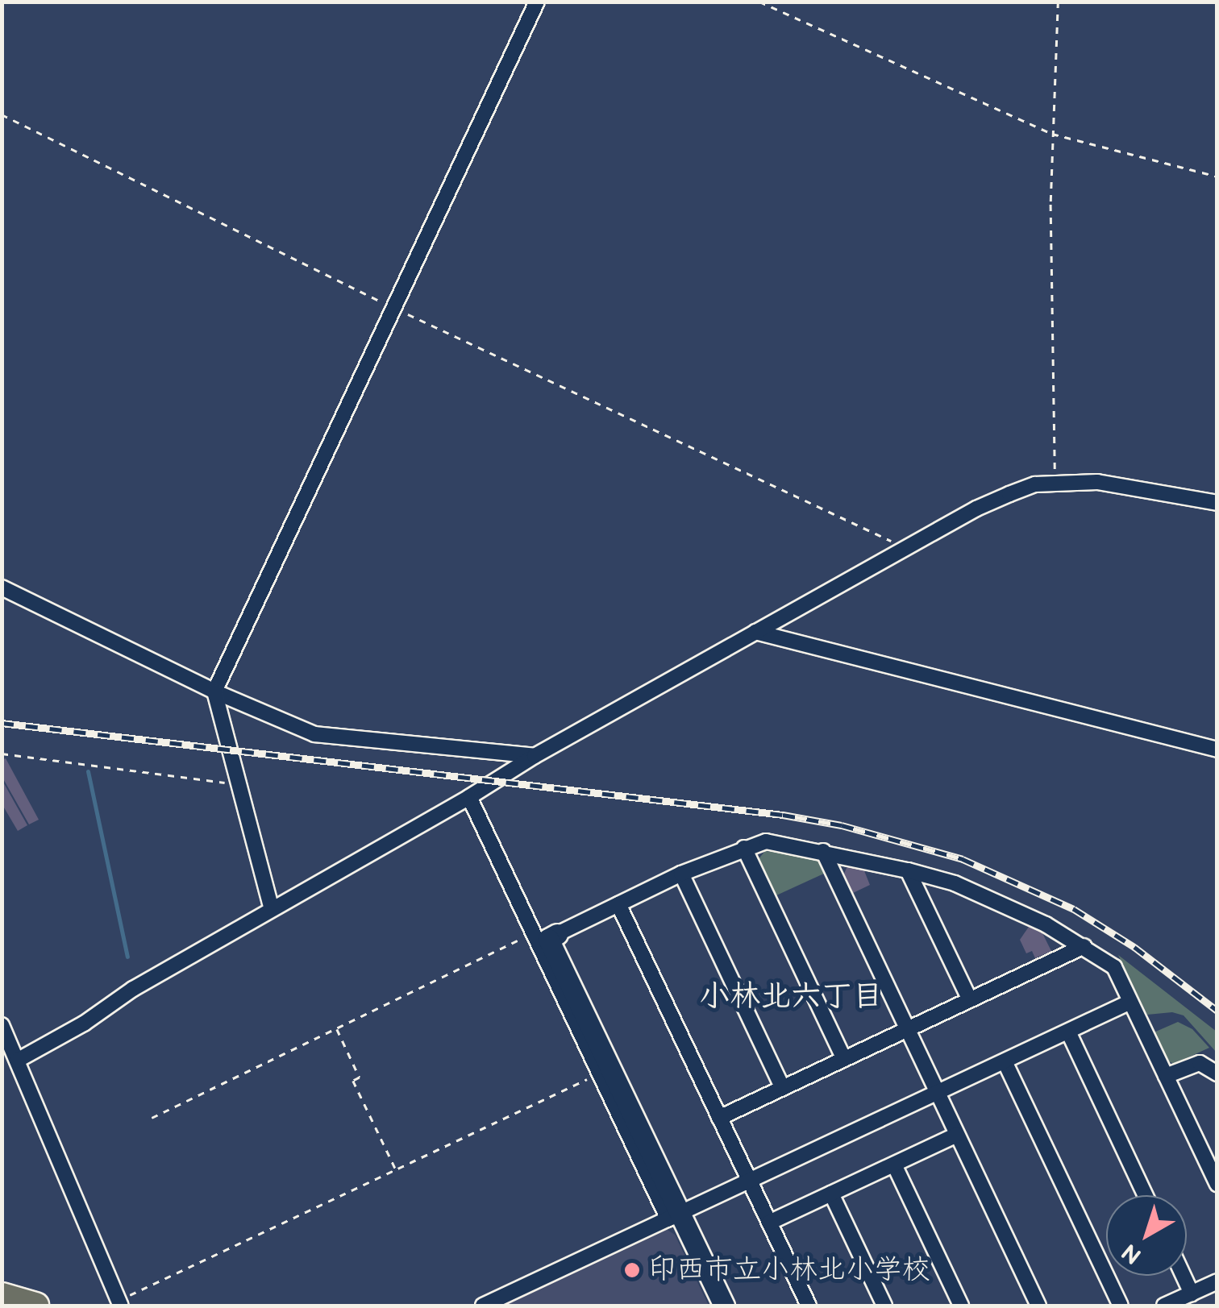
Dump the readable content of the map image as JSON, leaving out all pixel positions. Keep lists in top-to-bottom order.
{
  "districts": ["小林北六丁目"],
  "places": ["印西市立小林北小学校"],
  "north": "bottom left"
}
